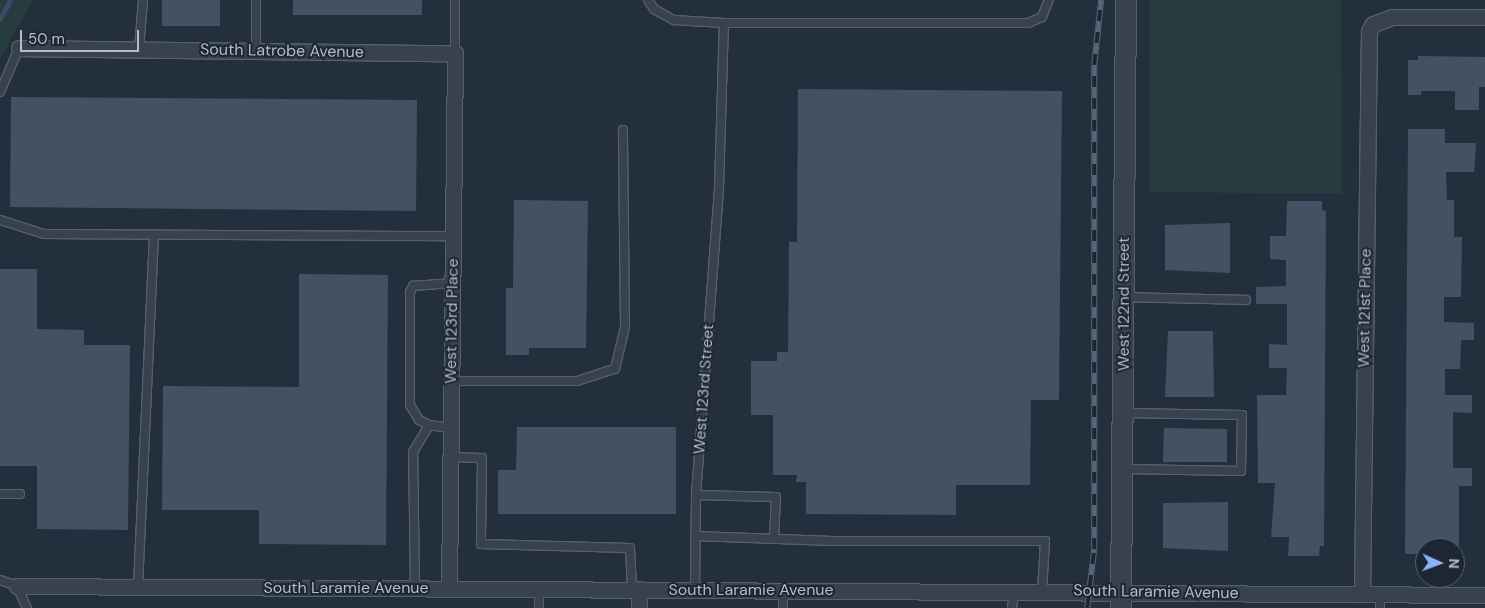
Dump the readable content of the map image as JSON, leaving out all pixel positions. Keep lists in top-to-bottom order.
{
  "streets": {
    "street": [
      "South Latrobe Avenue",
      "West 122nd Street",
      "West 121st Place",
      "West 123rd Place",
      "South Laramie Avenue"
    ],
    "lane": ["West 123rd Street"]
  },
  "crossings": [
    ["South Latrobe Avenue", "West 123rd Place"],
    ["West 122nd Street", "South Laramie Avenue"],
    ["West 121st Place", "South Laramie Avenue"],
    ["West 123rd Place", "South Laramie Avenue"],
    ["West 123rd Street", "South Laramie Avenue"]
  ],
  "scale_bar": "50 m",
  "north": "right"
}
